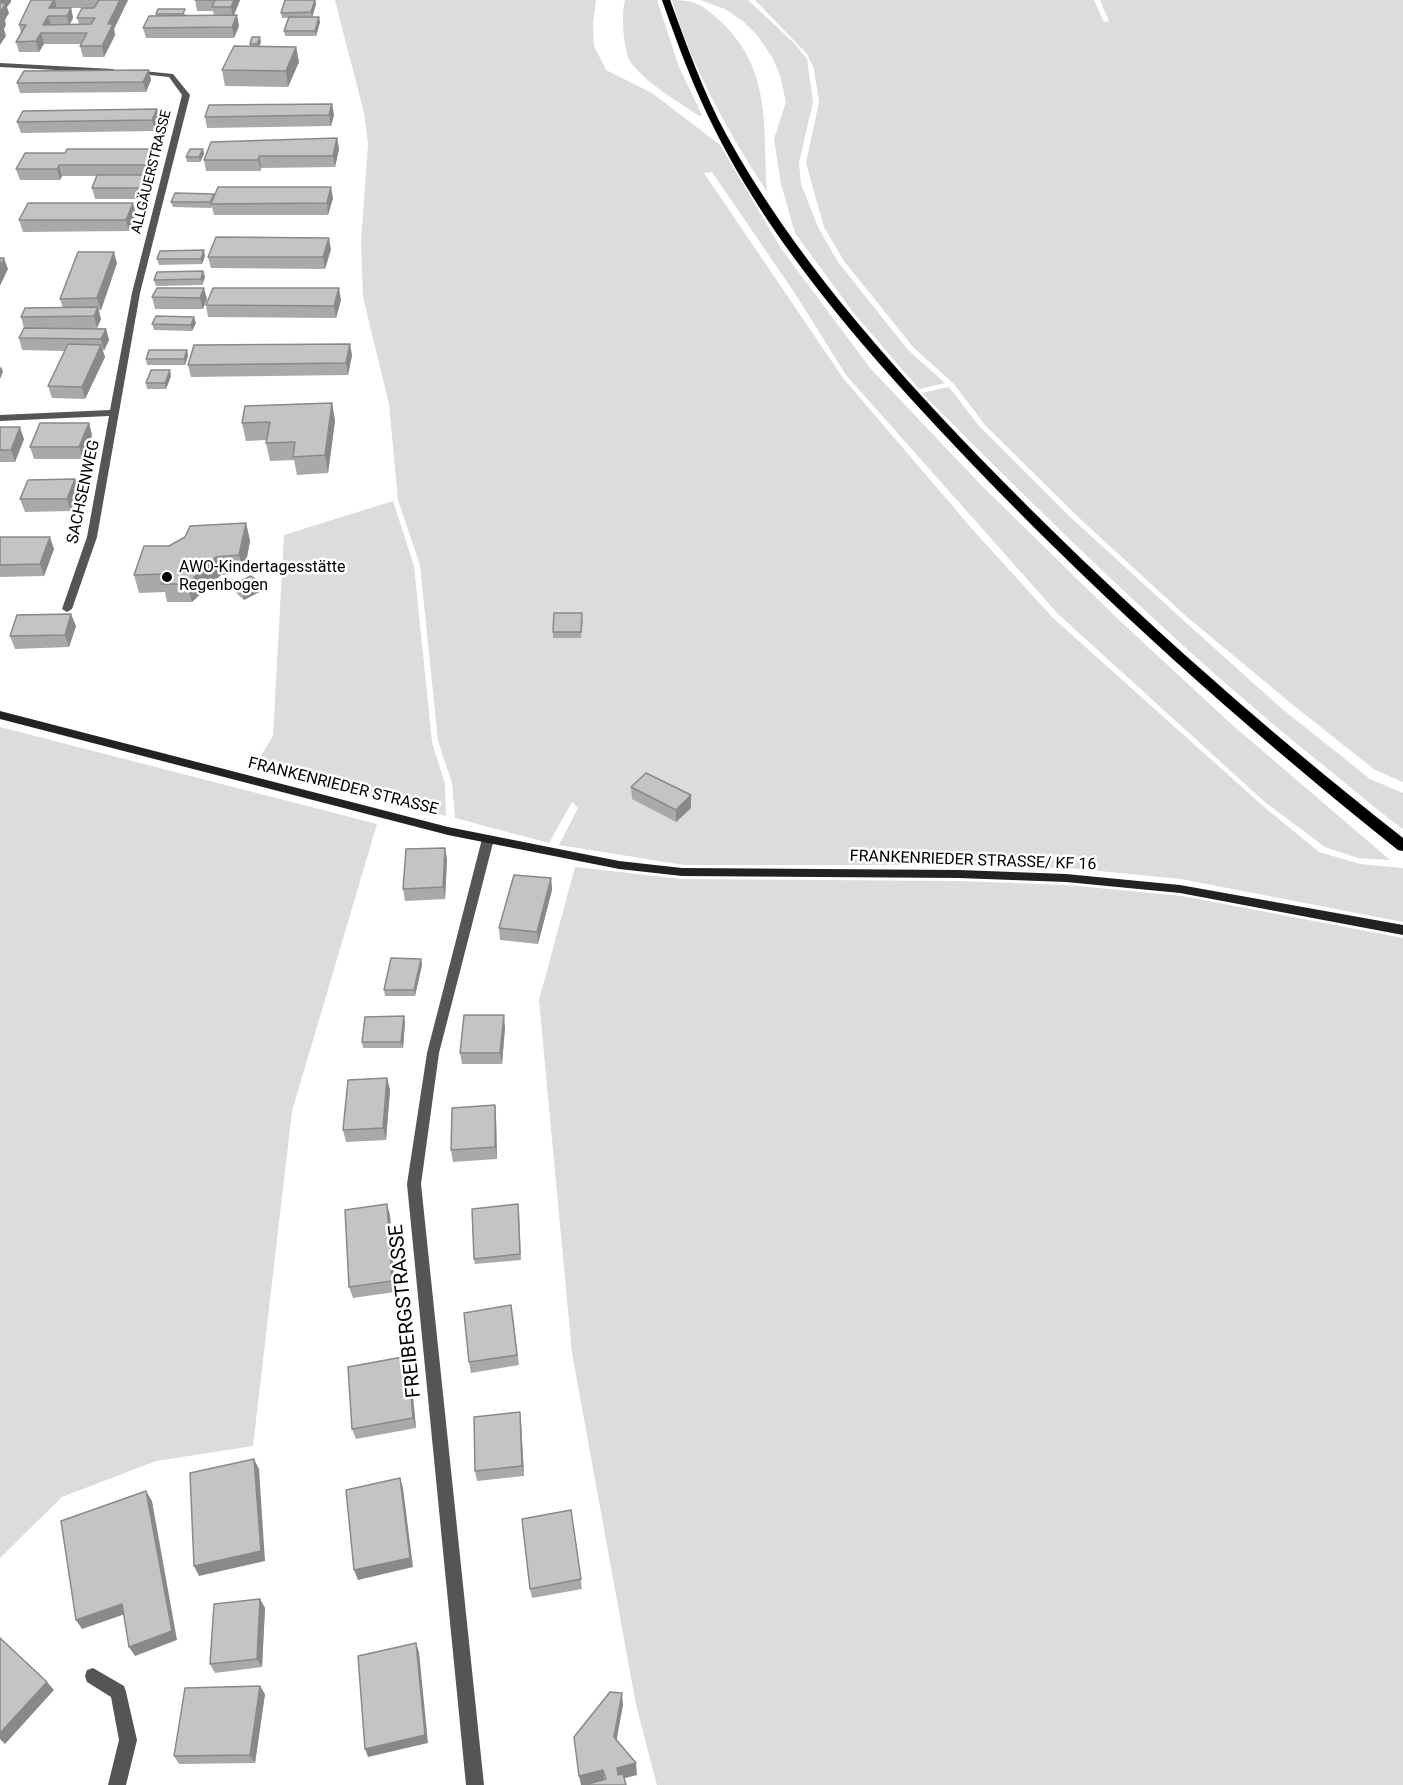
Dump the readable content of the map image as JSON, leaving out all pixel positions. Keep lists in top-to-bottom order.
{
  "streets": {
    "street": [
      "ALLGÄUERSTRASSE",
      "SACHSENWEG",
      "FRANKENRIEDER STRASSE",
      "FRANKENRIEDER STRASSE/ KF 16",
      "FREIBERGSTRASSE"
    ]
  },
  "crossings": [
    ["ALLGÄUERSTRASSE", "SACHSENWEG"],
    ["FRANKENRIEDER STRASSE", "FRANKENRIEDER STRASSE/ KF 16"],
    ["FRANKENRIEDER STRASSE", "FREIBERGSTRASSE"]
  ],
  "places": ["AWO-Kindertagesstätte Regenbogen"]
}
